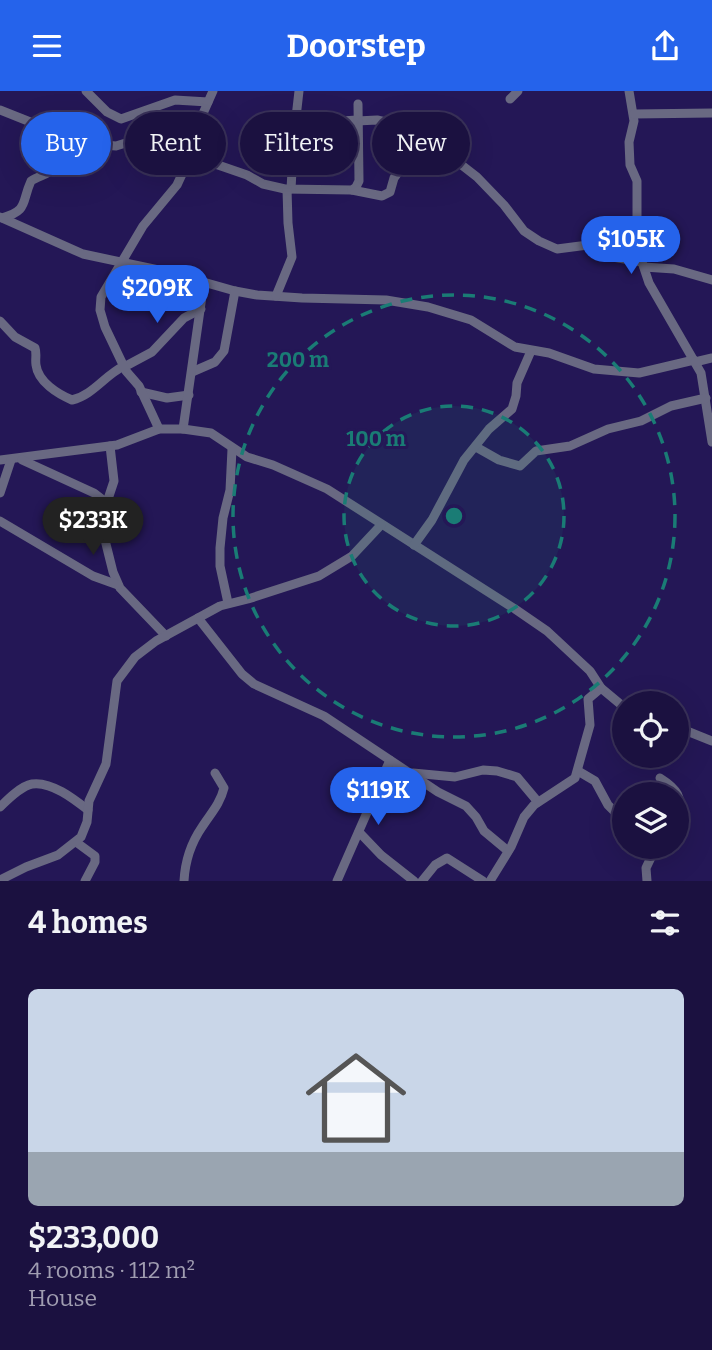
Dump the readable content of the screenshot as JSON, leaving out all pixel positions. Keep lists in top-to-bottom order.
{
  "page": {
    "header": "Doorstep",
    "chip": [
      "Buy",
      "Rent",
      "Filters",
      "New"
    ],
    "price": [
      "$105K",
      "$209K",
      "$233K",
      "$119K"
    ],
    "heading": "4 homes",
    "list": [
      {
        "name": "$233,000",
        "note": "4 rooms · 112 m² · House"
      }
    ]
  },
  "rings": ["200 m", "100 m"]
}
